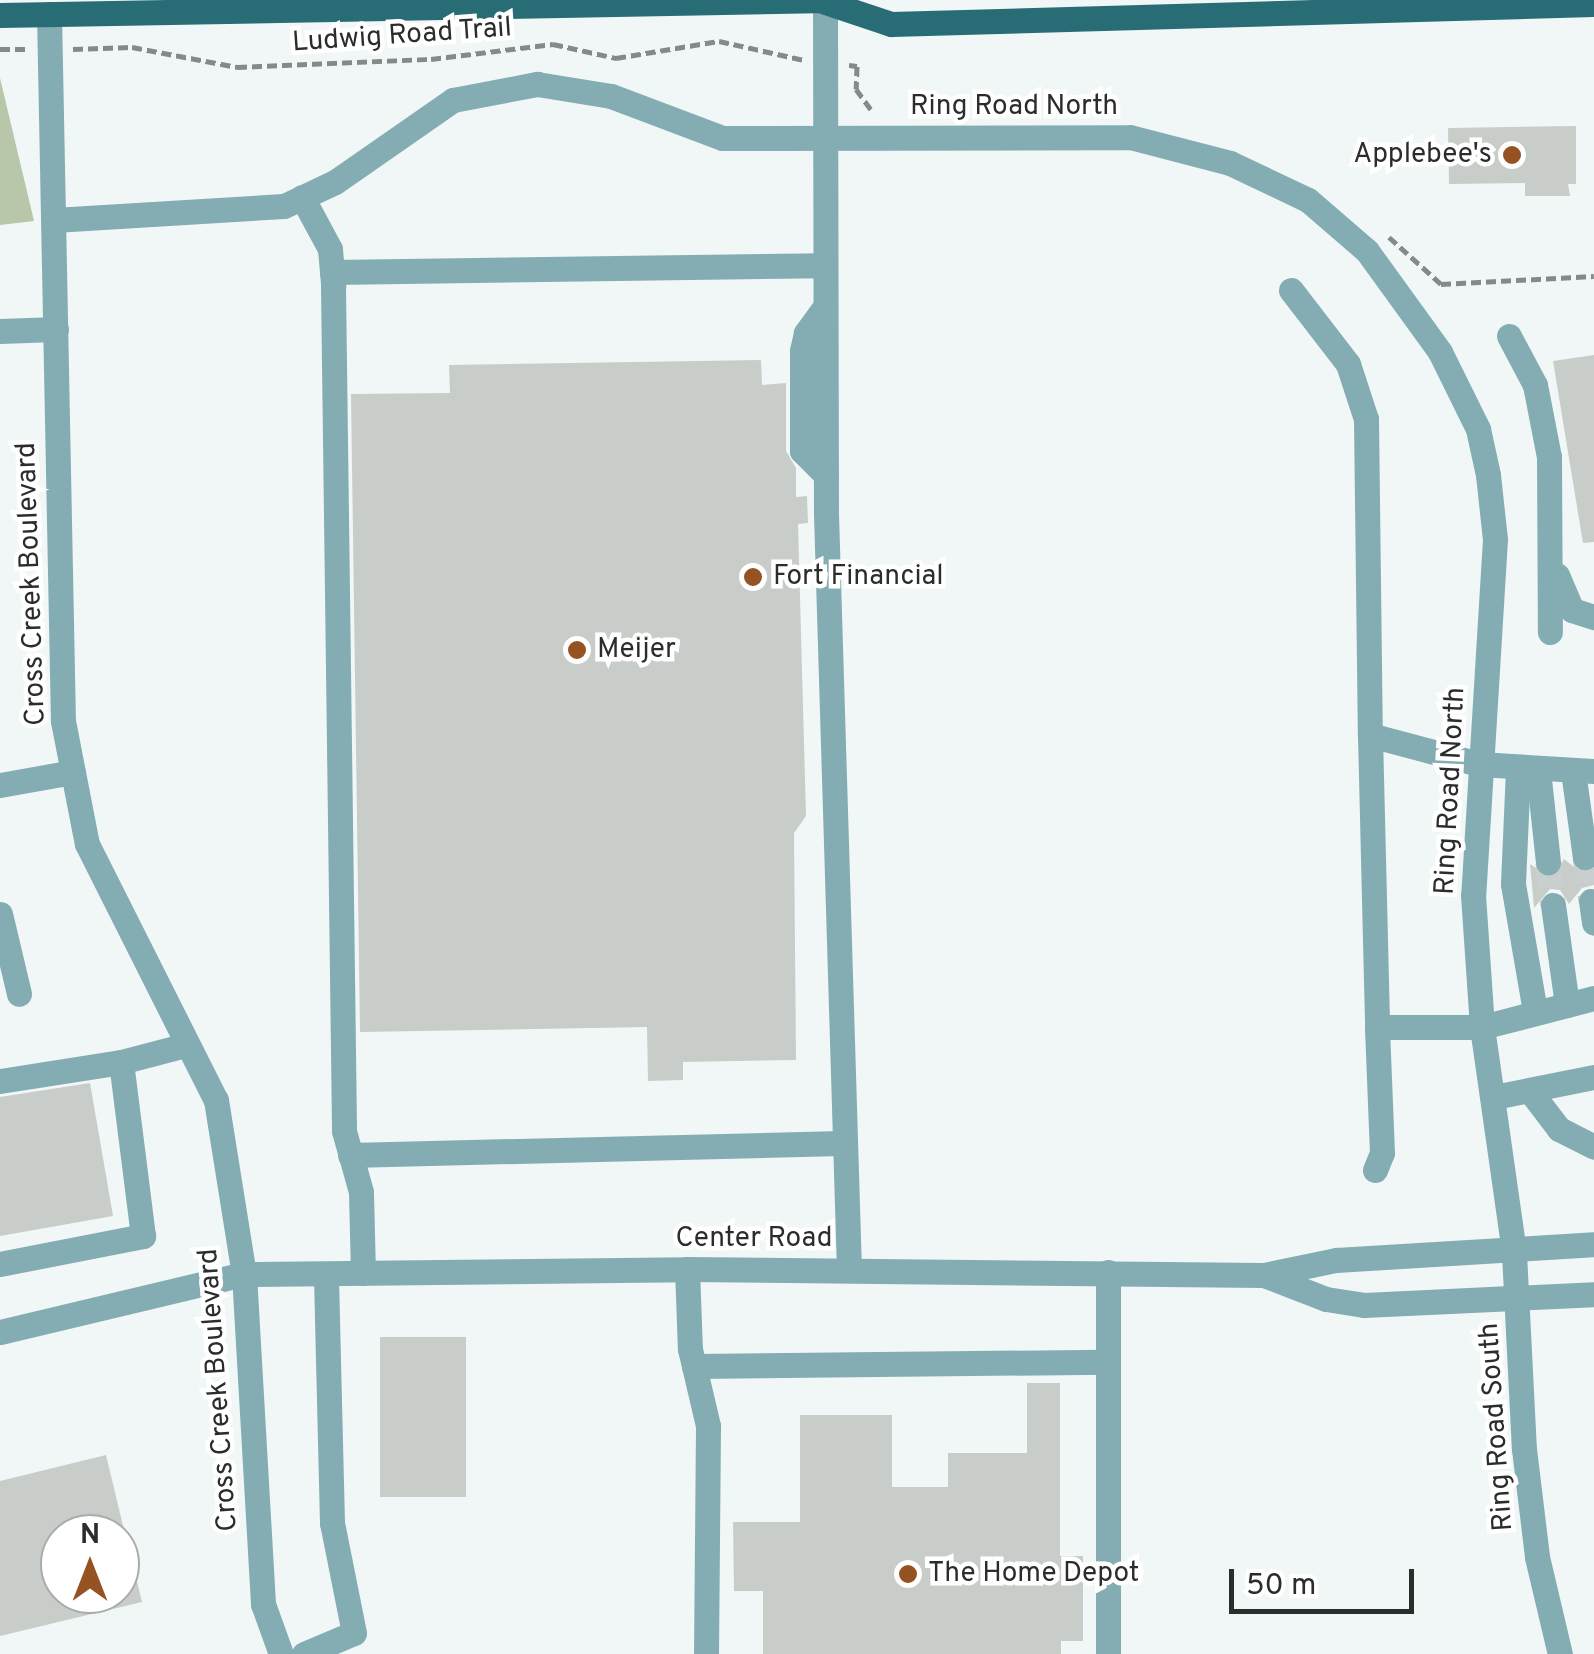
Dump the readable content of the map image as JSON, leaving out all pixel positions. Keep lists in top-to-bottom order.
{
  "streets": {
    "street": [
      "Ring Road North",
      "Cross Creek Boulevard",
      "Center Road",
      "Ring Road South"
    ],
    "path": ["Ludwig Road Trail"]
  },
  "crossings": [
    ["Ludwig Road Trail", "Cross Creek Boulevard"],
    ["Ring Road North", "Cross Creek Boulevard"],
    ["Ring Road North", "Center Road"],
    ["Ring Road North", "Ring Road South"],
    ["Cross Creek Boulevard", "Center Road"],
    ["Center Road", "Ring Road South"]
  ],
  "places": [
    "Applebee's",
    "Fort Financial",
    "Meijer",
    "The Home Depot"
  ],
  "scale_bar": "50 m",
  "north": "top"
}
